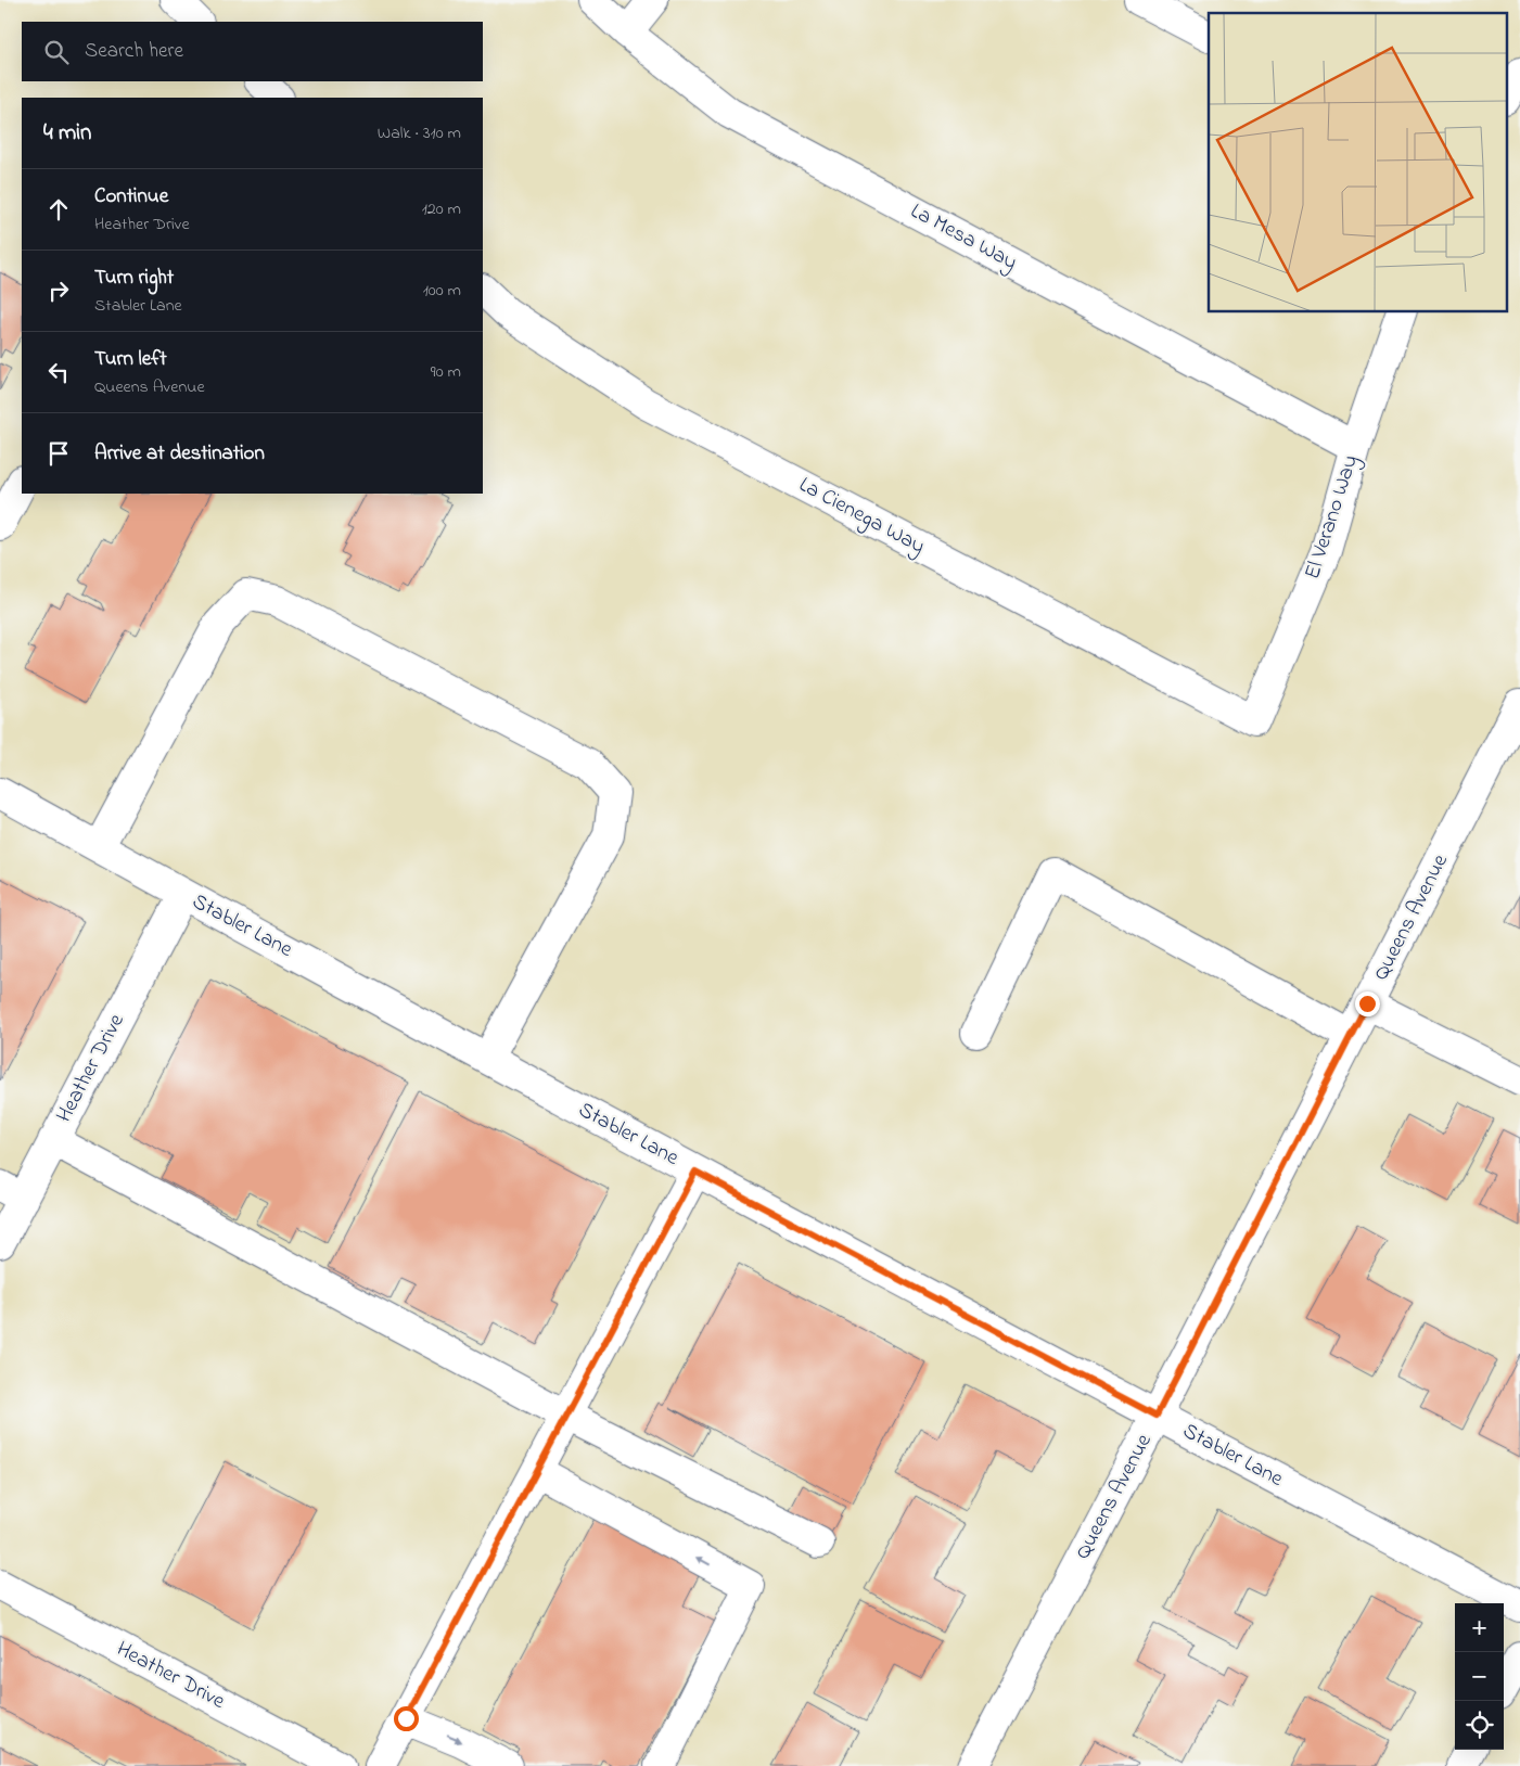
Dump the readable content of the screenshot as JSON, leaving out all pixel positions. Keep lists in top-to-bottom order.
{
  "streets": {
    "street": [
      "La Mesa Way",
      "La Cienega Way",
      "El Verano Way",
      "Queens Avenue",
      "Stabler Lane",
      "Heather Drive"
    ]
  },
  "crossings": [
    ["La Mesa Way", "El Verano Way"],
    ["La Cienega Way", "El Verano Way"],
    ["Queens Avenue", "Stabler Lane"],
    ["Stabler Lane", "Heather Drive"]
  ],
  "page": {
    "search": "Search here",
    "heading": ["4 min", "Walk · 310 m"],
    "list": [
      ["Continue", "Heather Drive", "120 m"],
      ["Turn right", "Stabler Lane", "100 m"],
      ["Turn left", "Queens Avenue", "90 m"],
      "Arrive at destination"
    ],
    "map_buttons": ["+", "−"]
  }
}
